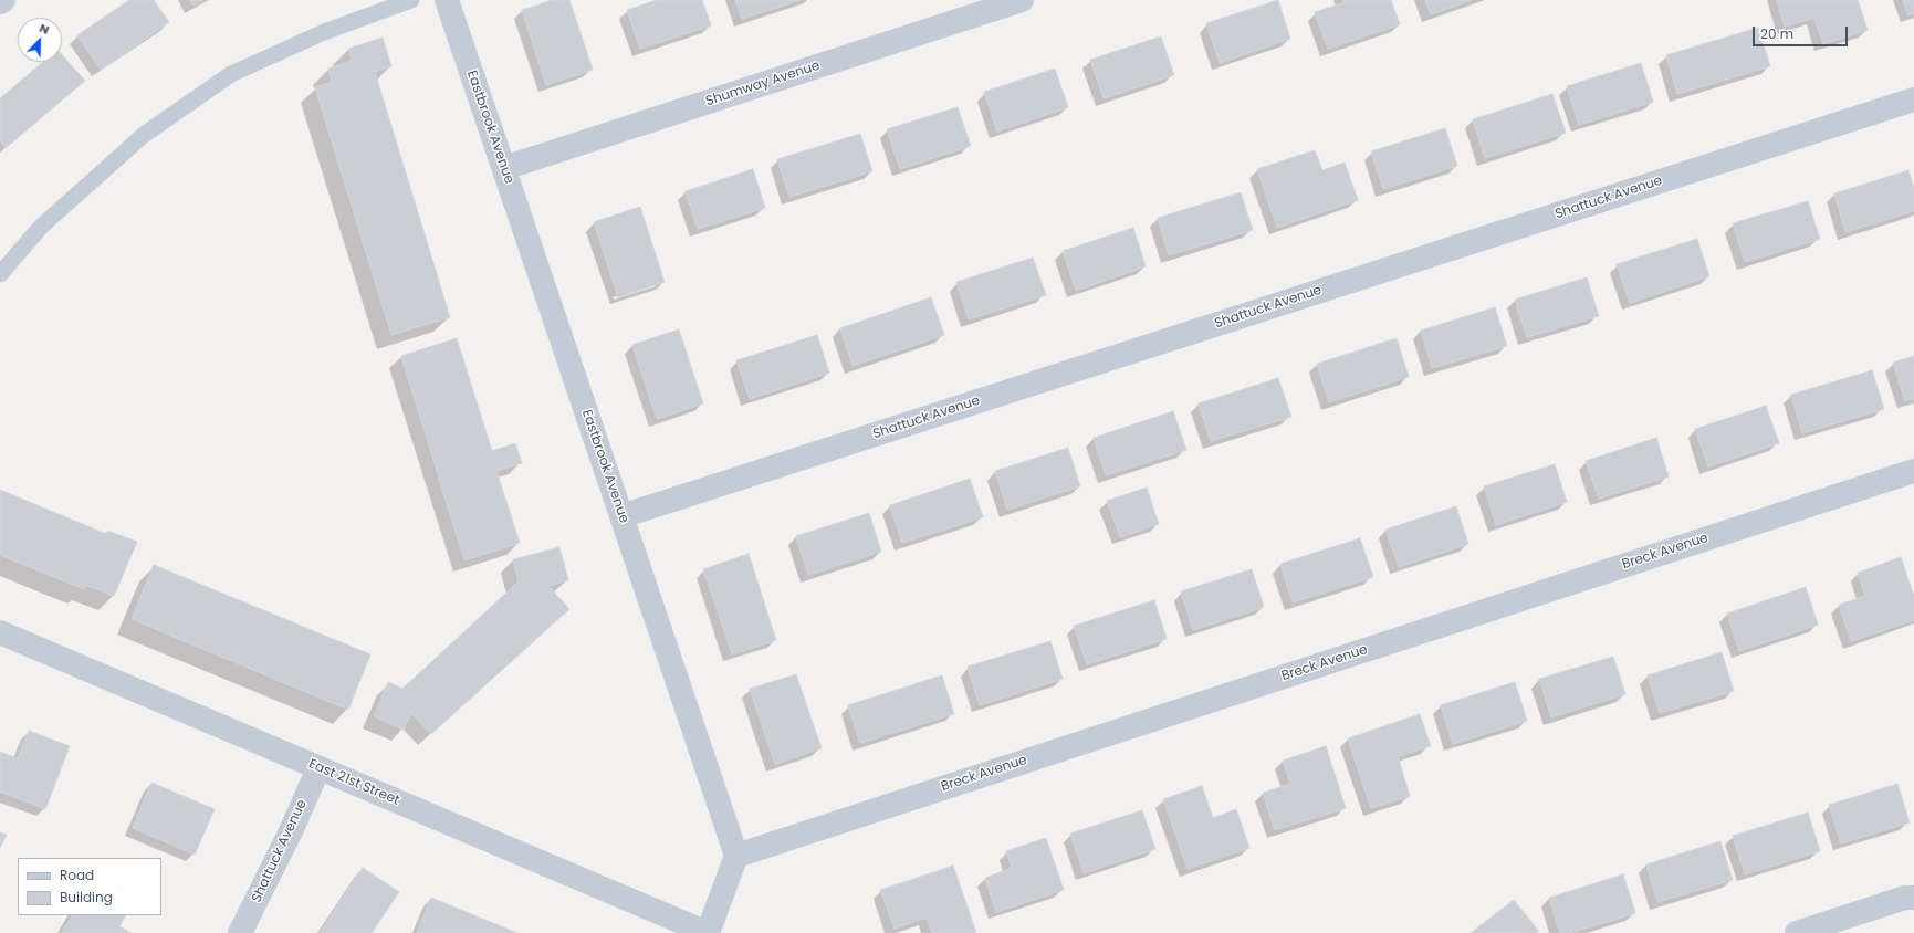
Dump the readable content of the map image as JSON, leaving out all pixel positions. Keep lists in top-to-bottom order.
{
  "streets": {
    "street": [
      "Shumway Avenue",
      "Eastbrook Avenue",
      "Shattuck Avenue",
      "Breck Avenue",
      "East 21st Street"
    ]
  },
  "crossings": [
    ["Shumway Avenue", "Eastbrook Avenue"],
    ["Eastbrook Avenue", "Shattuck Avenue"],
    ["Eastbrook Avenue", "Breck Avenue"],
    ["Shattuck Avenue", "East 21st Street"]
  ],
  "legend": ["Road", "Building"],
  "scale_bar": "20 m",
  "north": "top right"
}
